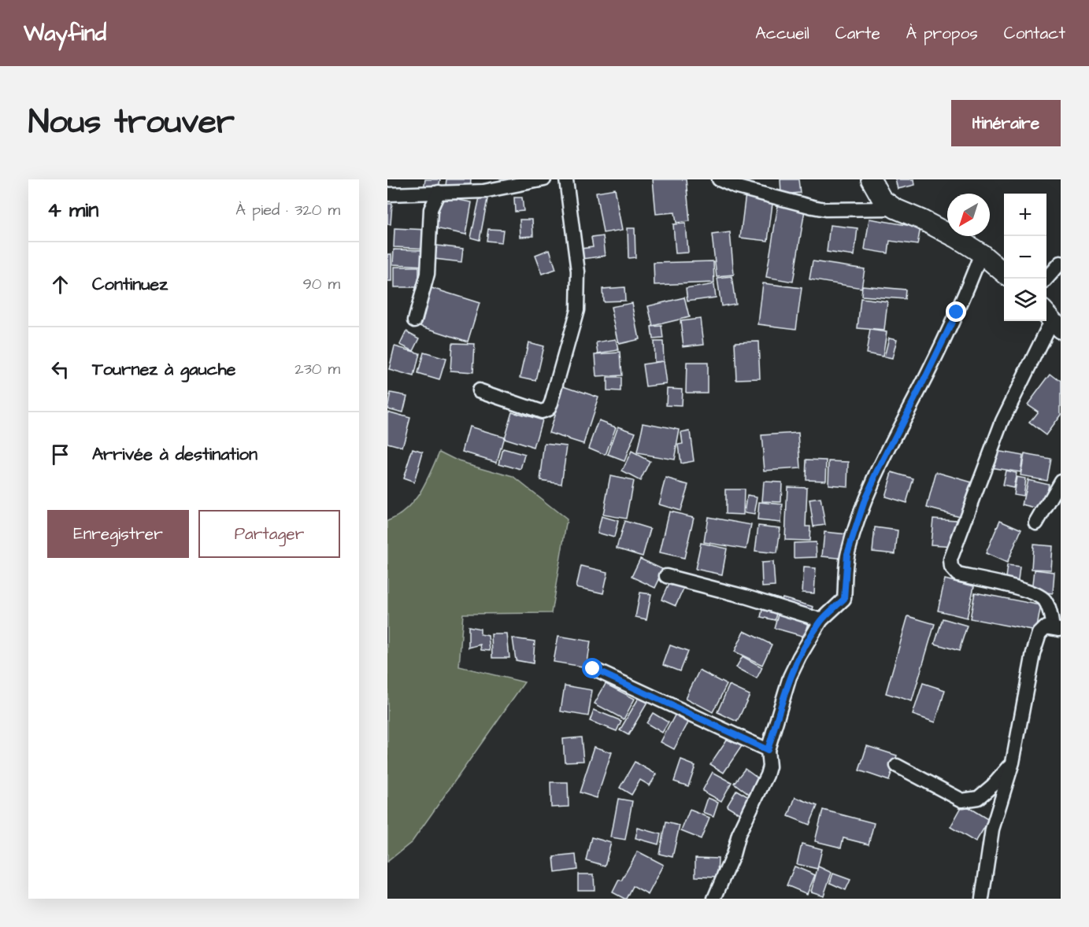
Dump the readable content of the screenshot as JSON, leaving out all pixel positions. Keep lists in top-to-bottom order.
{
  "north": "bottom left",
  "page": {
    "header": "Wayfind",
    "nav": [
      "Accueil",
      "Carte",
      "À propos",
      "Contact"
    ],
    "title": "Nous trouver",
    "buttons": [
      "Itinéraire",
      ["Enregistrer", "Partager"]
    ],
    "heading": ["4 min", "À pied · 320 m"],
    "map_buttons": ["+", "−"],
    "list": [
      ["Continuez", "90 m"],
      ["Tournez à gauche", "230 m"],
      "Arrivée à destination"
    ]
  }
}
